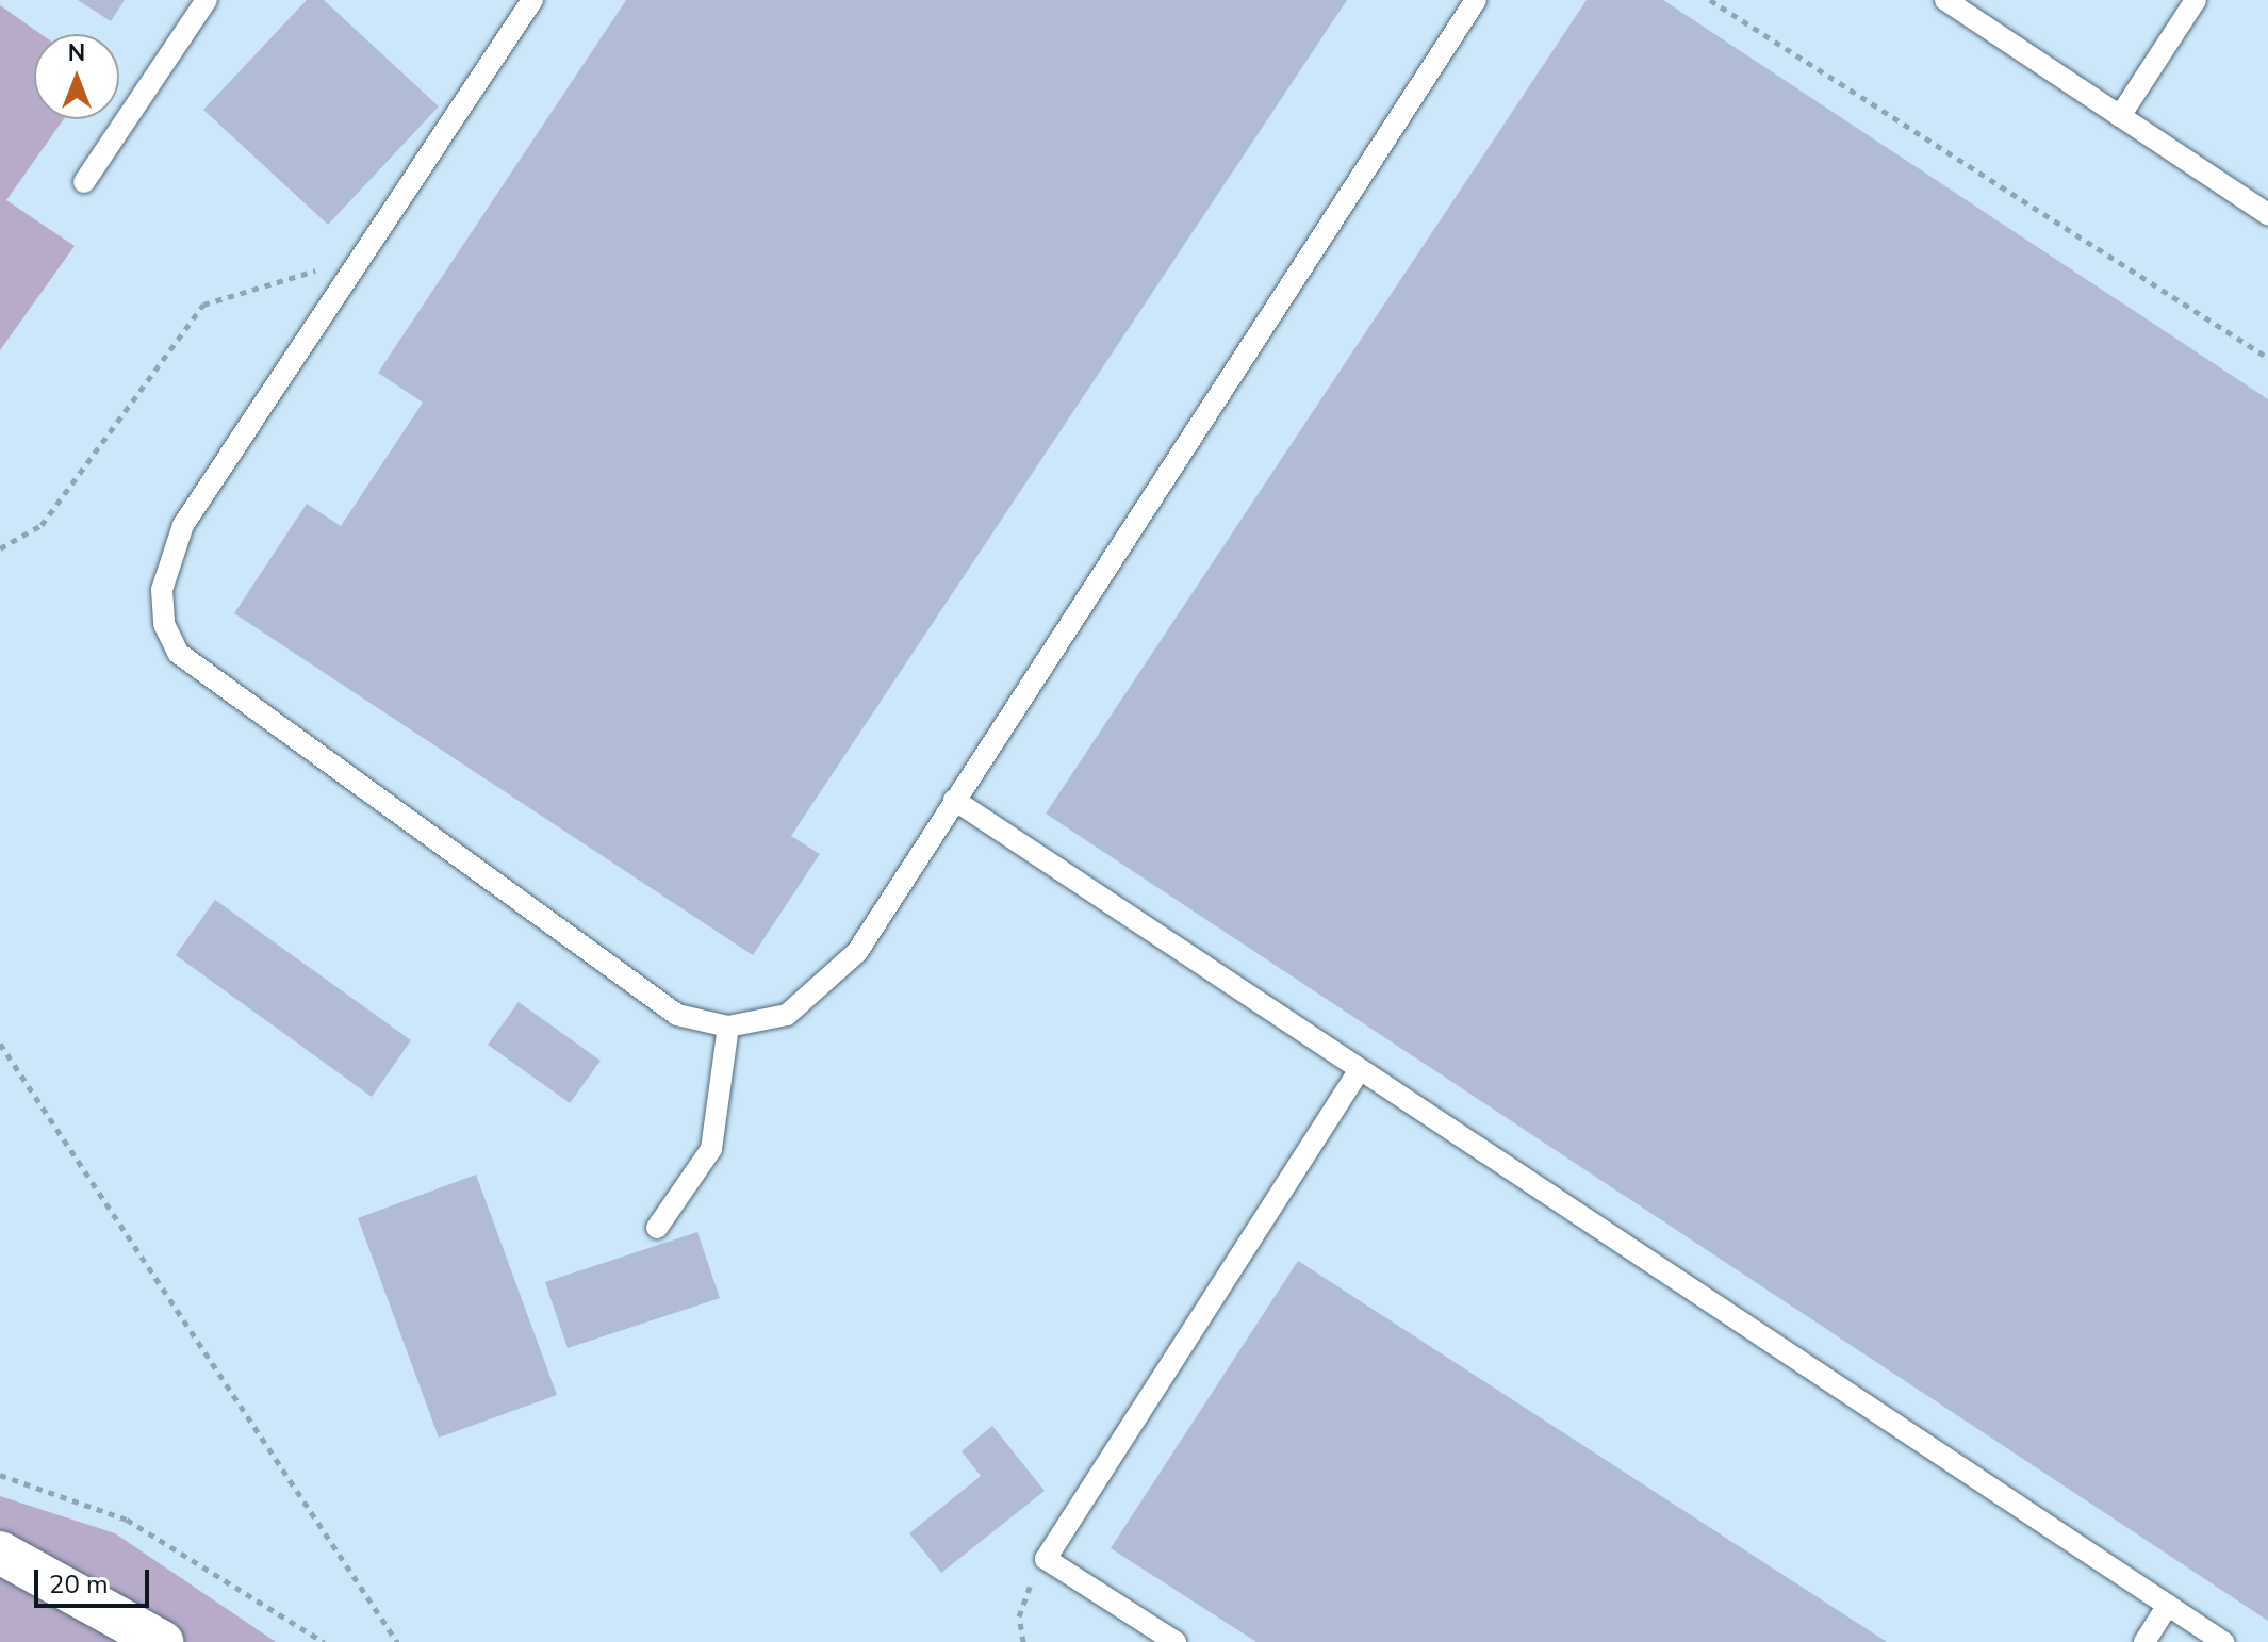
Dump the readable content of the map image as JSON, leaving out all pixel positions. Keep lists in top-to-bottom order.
{
  "scale_bar": "20 m",
  "north": "top"
}
